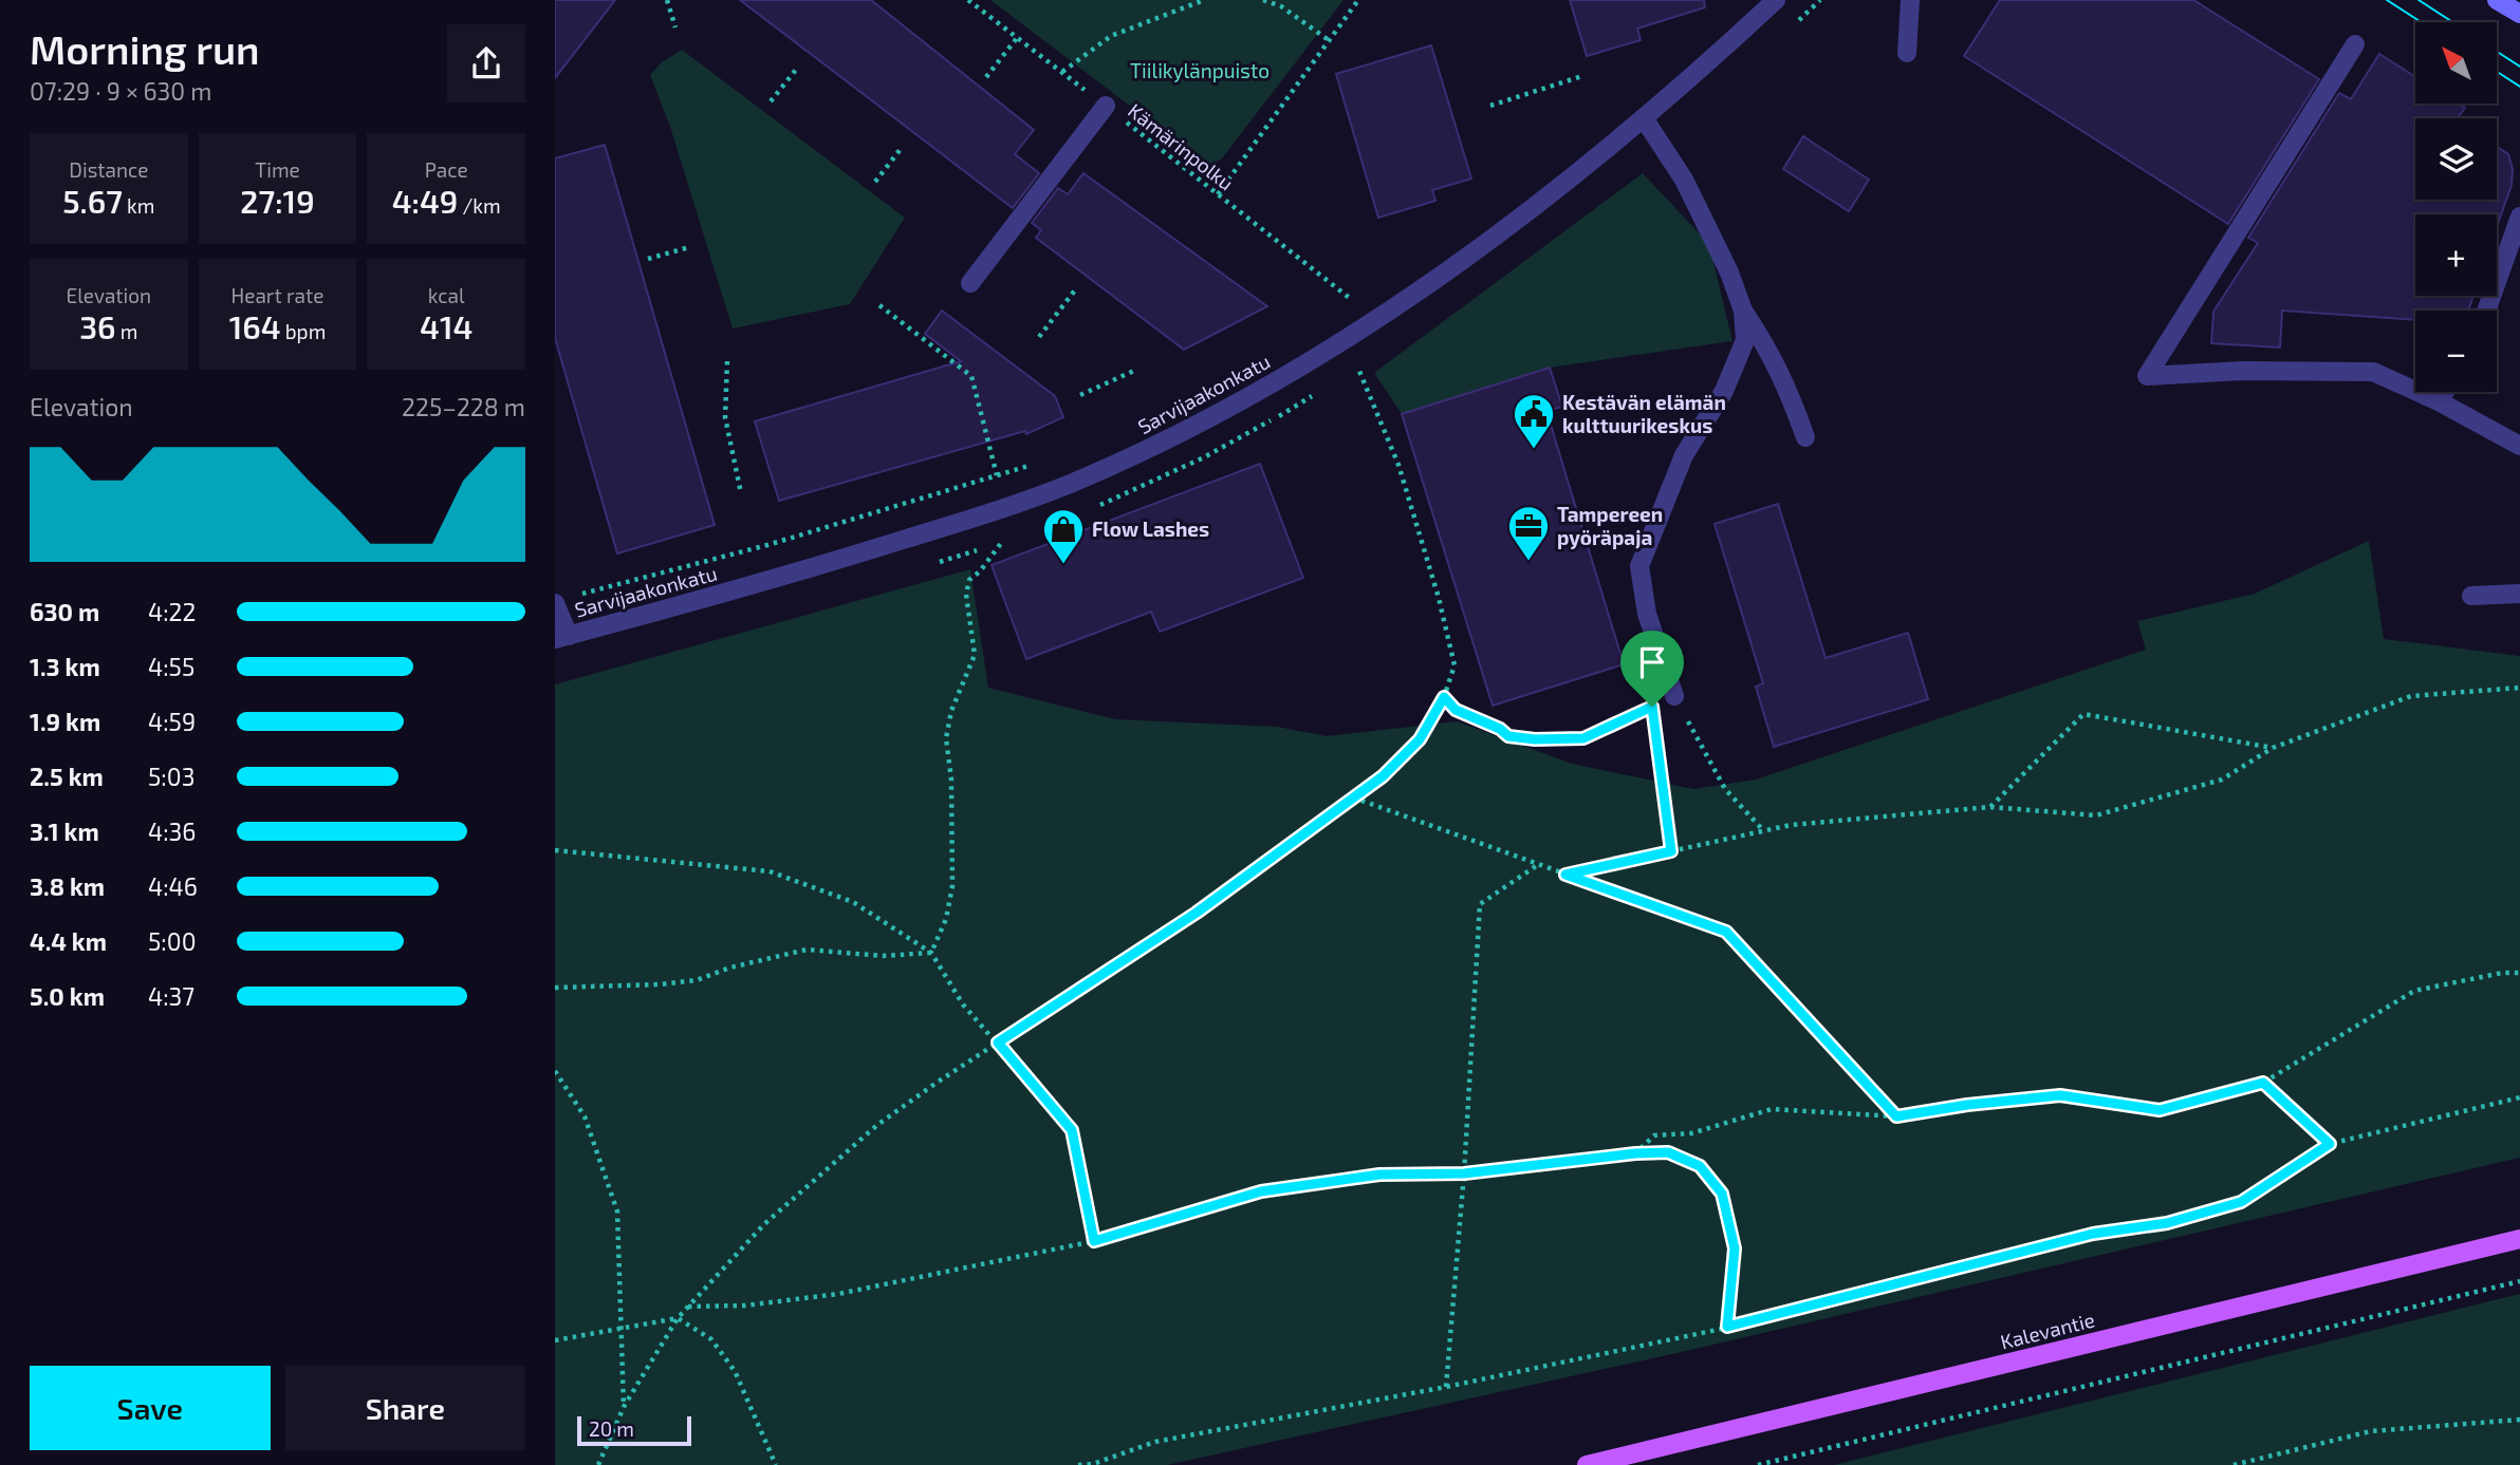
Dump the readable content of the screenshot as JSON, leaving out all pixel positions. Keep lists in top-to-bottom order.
{
  "streets": {
    "main road": ["Kalevantie"],
    "street": ["Sarvijaakonkatu"],
    "path": ["Kämärinpolku"]
  },
  "crossings": [
    ["Kämärinpolku", "Sarvijaakonkatu"]
  ],
  "parks": ["Tiilikylänpuisto"],
  "places": {
    "public building": ["Kestävän elämän kulttuurikeskus"],
    "office": ["Tampereen pyöräpaja"],
    "shop": ["Flow Lashes"]
  },
  "scale_bar": "20 m",
  "north": "top left",
  "page": {
    "heading": ["Morning run", "07:29 · 9 × 630 m"],
    "map_buttons": ["+", "−"],
    "stats": [
      ["Distance", "5.67 km"],
      ["Time", "27:19"],
      ["Pace", "4:49 /km"],
      ["Elevation", "36 m"],
      ["Heart rate", "164 bpm"],
      ["kcal", "414"]
    ],
    "chart": ["Elevation", "225–228 m"],
    "list": [
      {
        "name": "630 m",
        "note": "4:22"
      },
      {
        "name": "1.3 km",
        "note": "4:55"
      },
      {
        "name": "1.9 km",
        "note": "4:59"
      },
      {
        "name": "2.5 km",
        "note": "5:03"
      },
      {
        "name": "3.1 km",
        "note": "4:36"
      },
      {
        "name": "3.8 km",
        "note": "4:46"
      },
      {
        "name": "4.4 km",
        "note": "5:00"
      },
      {
        "name": "5.0 km",
        "note": "4:37"
      }
    ],
    "buttons": ["Save", "Share"],
    "scale": "20 m"
  }
}
